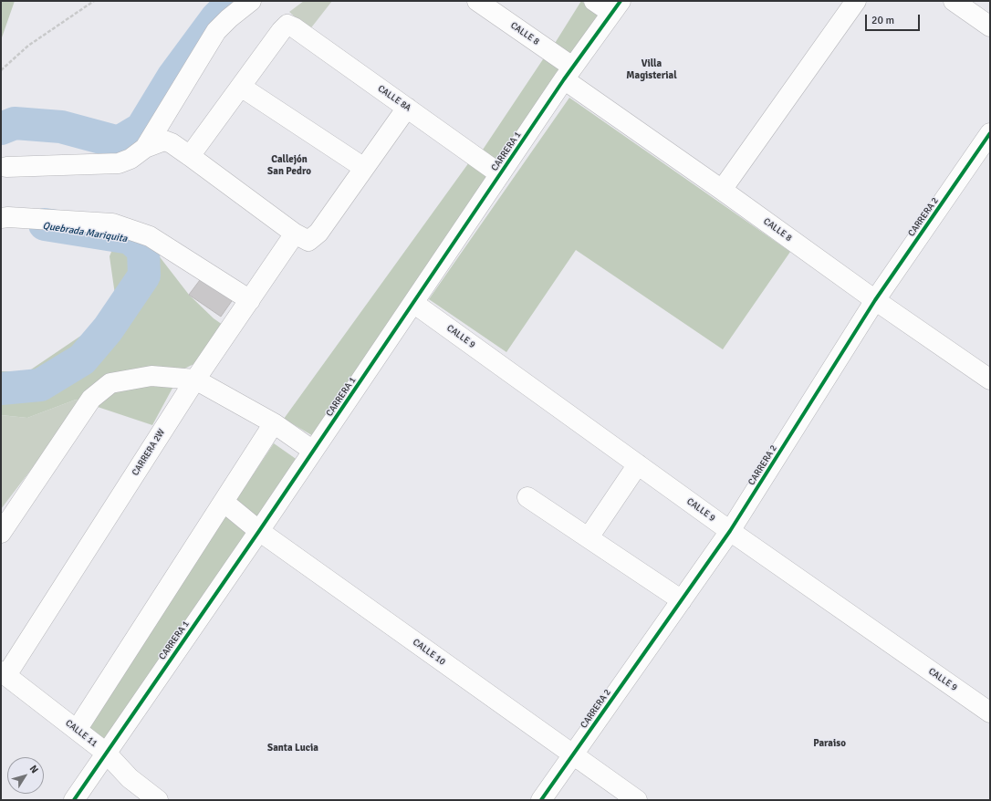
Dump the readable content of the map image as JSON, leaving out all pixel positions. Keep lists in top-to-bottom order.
{
  "streets": {
    "street": [
      "CALLE 8",
      "CALLE 8A",
      "CARRERA 1",
      "CARRERA 2",
      "CALLE 9",
      "CARRERA 2W",
      "CALLE 10",
      "CALLE 11"
    ]
  },
  "crossings": [
    ["CALLE 8", "CARRERA 1"],
    ["CALLE 8", "CARRERA 2"],
    ["CALLE 8A", "CARRERA 1"],
    ["CARRERA 1", "CALLE 9"],
    ["CARRERA 1", "CALLE 10"],
    ["CARRERA 1", "CALLE 11"],
    ["CARRERA 2", "CALLE 9"],
    ["CARRERA 2", "CALLE 10"],
    ["CARRERA 2W", "CALLE 11"]
  ],
  "districts": [
    "Villa Magisterial",
    "Callejón San Pedro",
    "Paraiso",
    "Santa Lucia"
  ],
  "water": ["Quebrada Mariquita"],
  "scale_bar": "20 m",
  "north": "top right"
}
